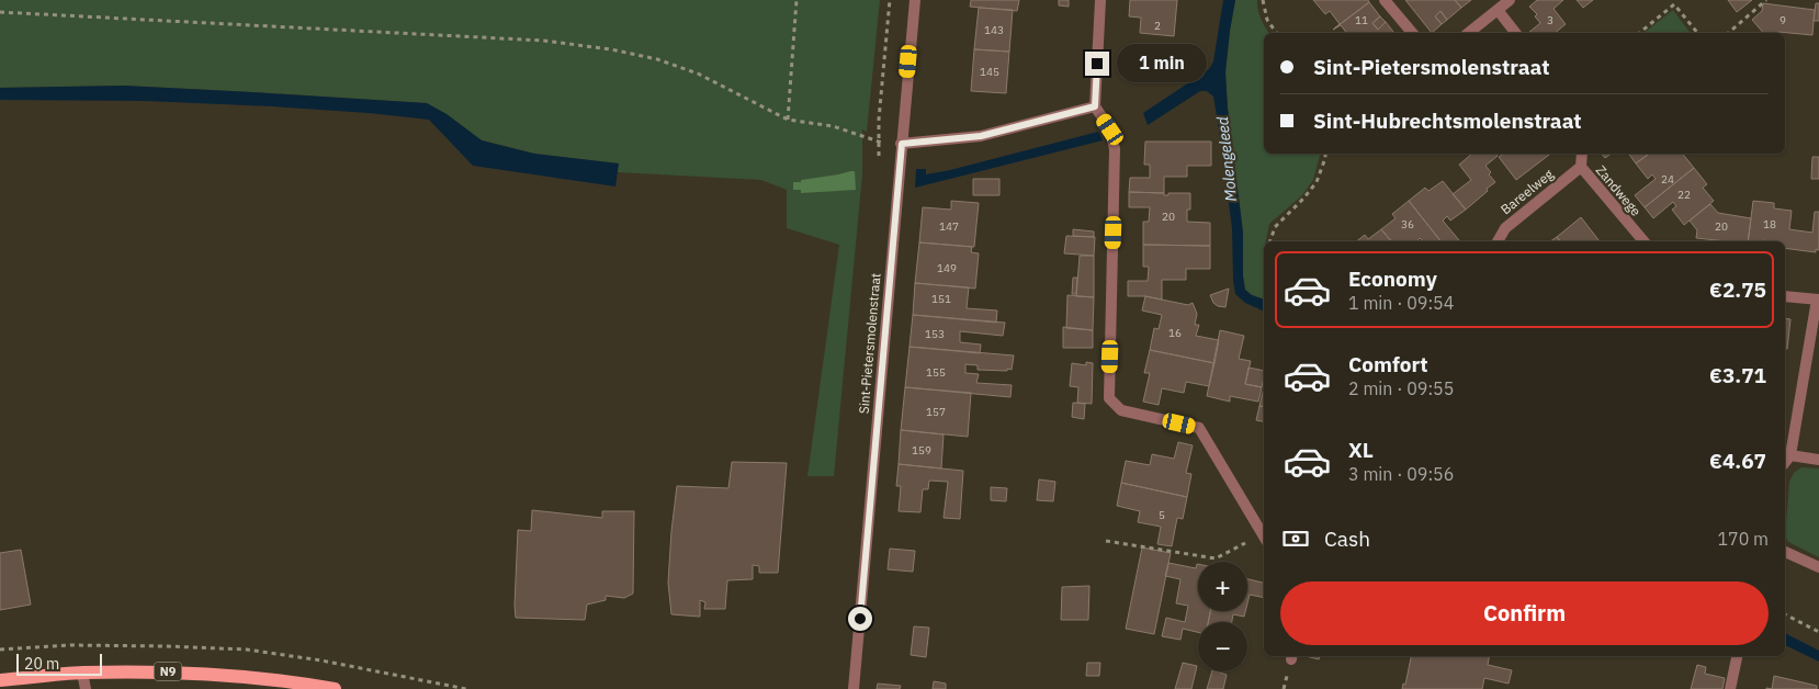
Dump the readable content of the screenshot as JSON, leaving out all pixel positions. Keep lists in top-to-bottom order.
{
  "streets": {
    "main road": ["N9"],
    "street": ["Zandwege", "Bareelweg", "Sint-Pietersmolenstraat"]
  },
  "crossings": [
    ["Zandwege", "Bareelweg"]
  ],
  "water": ["Molengeleed"],
  "house_numbers": [
    "11",
    "3",
    "9",
    "2",
    "143",
    "145",
    "24",
    "22",
    "20",
    "36",
    "18",
    "147",
    "20",
    "149",
    "151",
    "16",
    "153",
    "155",
    "157",
    "159",
    "5"
  ],
  "scale_bar": "20 m",
  "page": {
    "banner": ["Sint-Pietersmolenstraat", "Sint-Hubrechtsmolenstraat"],
    "bubble": "1 min",
    "list": [
      {
        "name": "Economy",
        "note": "1 min · 09:54",
        "value": "€2.75"
      },
      {
        "name": "Comfort",
        "note": "2 min · 09:55",
        "value": "€3.71"
      },
      {
        "name": "XL",
        "note": "3 min · 09:56",
        "value": "€4.67"
      }
    ],
    "pay": ["Cash", "170 m"],
    "map_buttons": ["+", "−"],
    "buttons": "Confirm",
    "scale": "20 m"
  }
}
